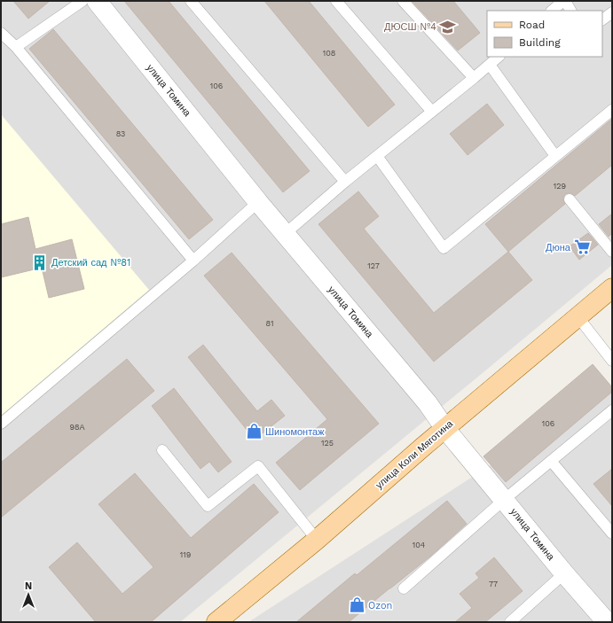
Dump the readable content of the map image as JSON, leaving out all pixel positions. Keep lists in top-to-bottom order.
{
  "streets": {
    "main road": ["улица Коли Мяготина"],
    "street": ["улица Томина"]
  },
  "crossings": [
    ["улица Томина", "улица Коли Мяготина"]
  ],
  "places": {
    "school or university": ["ДЮСШ №4"],
    "supermarket": ["Дюна"],
    "building": ["Детский сад №81"],
    "shop": ["Шиномонтаж", "Ozon"]
  },
  "house_numbers": [
    "108",
    "106",
    "83",
    "129",
    "127",
    "81",
    "106",
    "98А",
    "125",
    "104",
    "119",
    "77"
  ],
  "legend": ["Road", "Building"],
  "north": "top"
}
